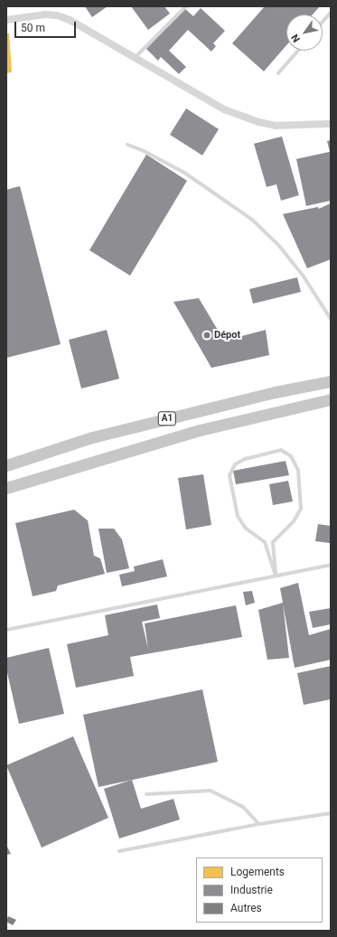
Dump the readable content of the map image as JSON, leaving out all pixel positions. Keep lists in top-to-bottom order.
{
  "streets": {
    "highway": ["A1"]
  },
  "places": ["Dépot"],
  "legend": ["Logements", "Industrie", "Autres"],
  "scale_bar": "50 m",
  "north": "bottom left"
}
